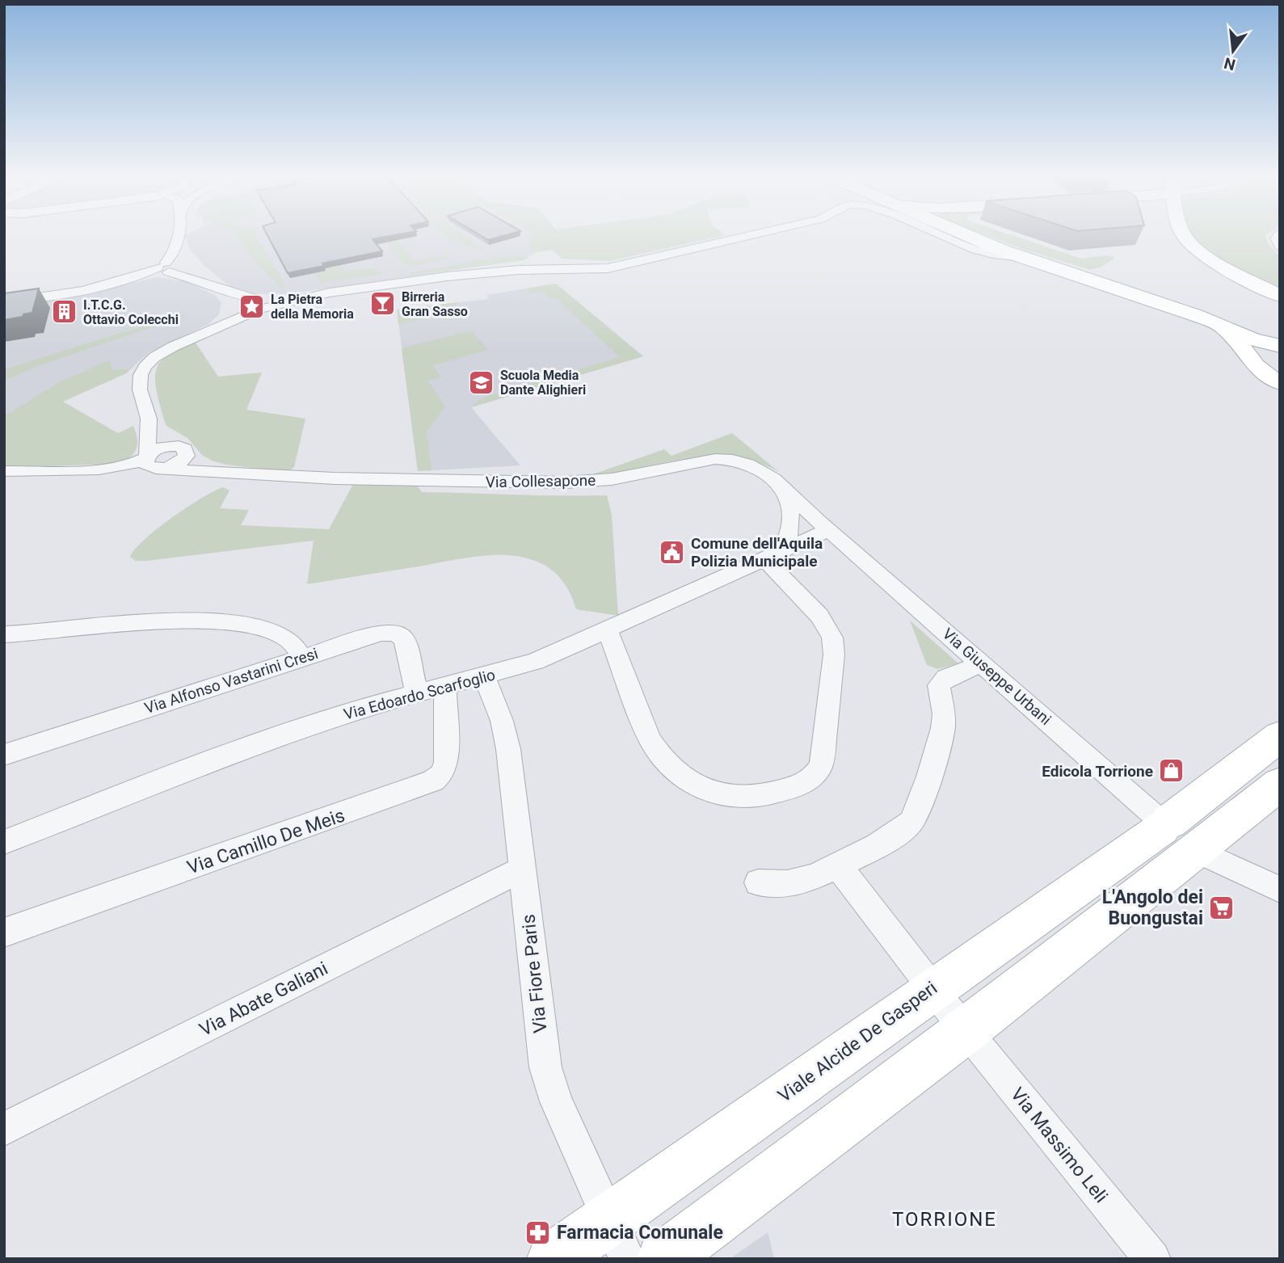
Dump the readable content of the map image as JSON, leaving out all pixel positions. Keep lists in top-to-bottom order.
{
  "streets": {
    "main road": ["Viale Alcide De Gasperi"],
    "street": [
      "Via Collesapone",
      "Via Giuseppe Urbani",
      "Via Alfonso Vastarini Cresi",
      "Via Edoardo Scarfoglio",
      "Via Camillo De Meis",
      "Via Fiore Paris",
      "Via Abate Galiani",
      "Via Massimo Leli"
    ]
  },
  "crossings": [
    ["Via Collesapone", "Via Giuseppe Urbani"],
    ["Via Collesapone", "Via Edoardo Scarfoglio"],
    ["Via Giuseppe Urbani", "Via Edoardo Scarfoglio"],
    ["Via Giuseppe Urbani", "Viale Alcide De Gasperi"],
    ["Via Alfonso Vastarini Cresi", "Via Edoardo Scarfoglio"],
    ["Via Edoardo Scarfoglio", "Via Camillo De Meis"],
    ["Via Edoardo Scarfoglio", "Via Fiore Paris"],
    ["Via Fiore Paris", "Via Abate Galiani"],
    ["Via Fiore Paris", "Viale Alcide De Gasperi"],
    ["Viale Alcide De Gasperi", "Via Massimo Leli"]
  ],
  "districts": ["TORRIONE"],
  "places": {
    "bar": ["Birreria Gran Sasso"],
    "place": ["La Pietra della Memoria"],
    "building": ["I.T.C.G. Ottavio Colecchi"],
    "school or university": ["Scuola Media Dante Alighieri"],
    "public building": ["Comune dell'Aquila Polizia Municipale"],
    "shop": ["Edicola Torrione"],
    "supermarket": ["L'Angolo dei Buongustai"],
    "pharmacy": ["Farmacia Comunale"]
  },
  "north": "bottom"
}
